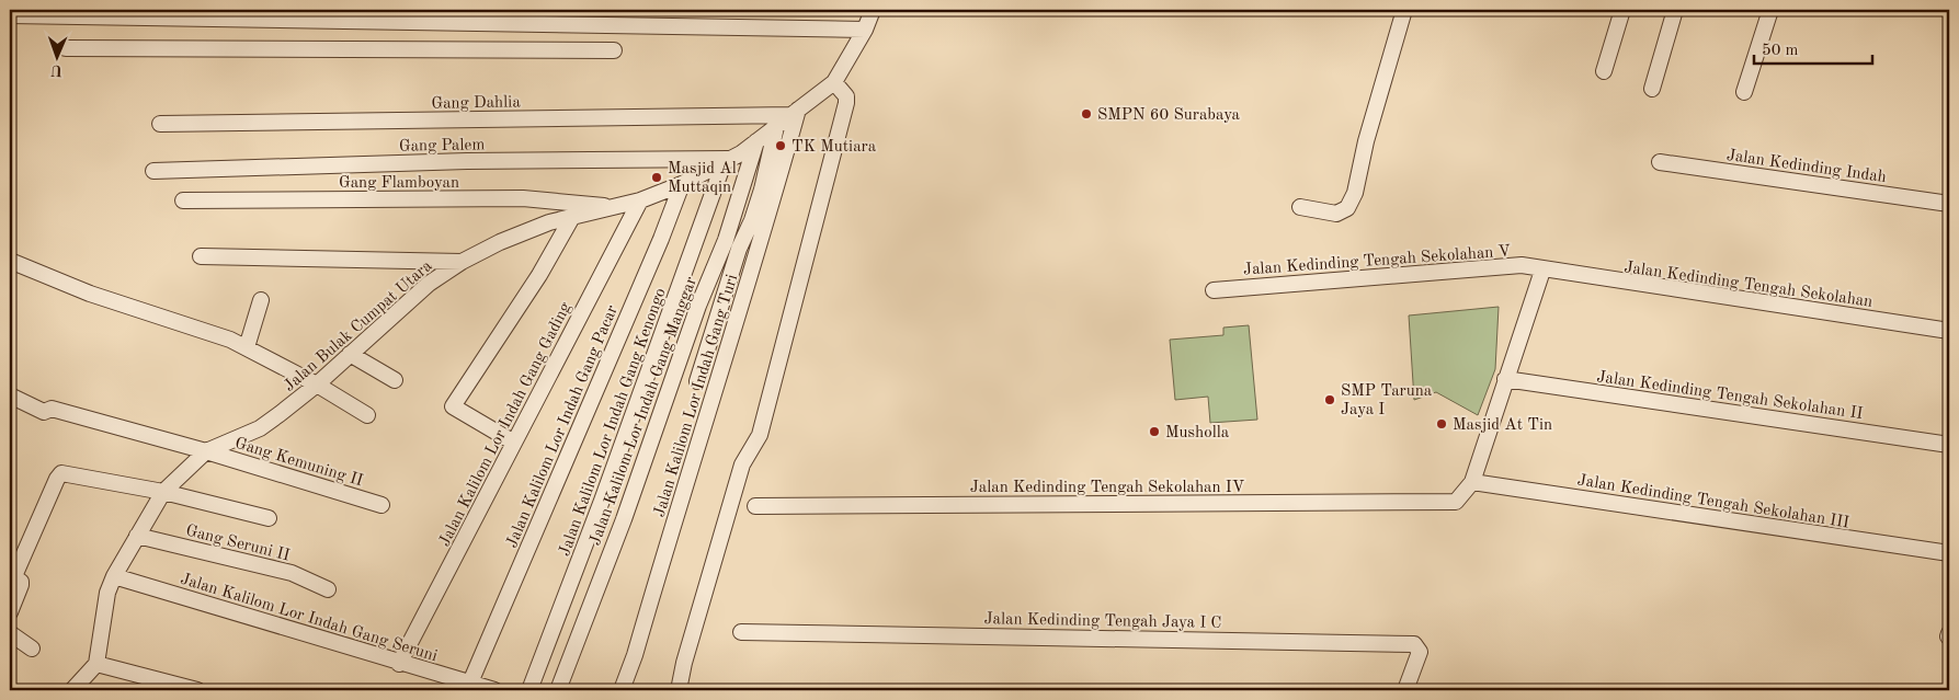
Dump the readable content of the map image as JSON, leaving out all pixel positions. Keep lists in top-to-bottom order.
{
  "streets": {
    "street": [
      "Gang Dahlia",
      "Gang Palem",
      "Jalan Kedinding Indah",
      "Gang Flamboyan",
      "Jalan Kedinding Tengah Sekolahan V",
      "Jalan Kedinding Tengah Sekolahan",
      "Jalan Bulak Cumpat Utara",
      "Jalan Kedinding Tengah Sekolahan II",
      "Jalan Kalilom Lor Indah Gang Turi",
      "Jalan Kalilom Lor Indah Gang Manggar",
      "Jalan Kalilom Lor Indah Gang Kenongo",
      "Jalan Kalilom Lor Indah Gang Gading",
      "Jalan Kalilom Lor Indah Gang Pacar",
      "Gang Kemuning II",
      "Jalan Kedinding Tengah Sekolahan IV",
      "Jalan Kedinding Tengah Sekolahan III",
      "Gang Seruni II",
      "Jalan Kalilom Lor Indah Gang Seruni",
      "Jalan Kedinding Tengah Jaya I C"
    ]
  },
  "crossings": [
    ["Gang Dahlia", "Jalan Bulak Cumpat Utara"],
    ["Gang Dahlia", "Jalan Kalilom Lor Indah Gang Turi"],
    ["Gang Palem", "Jalan Bulak Cumpat Utara"],
    ["Gang Palem", "Jalan Kalilom Lor Indah Gang Kenongo"],
    ["Gang Flamboyan", "Jalan Bulak Cumpat Utara"],
    ["Jalan Kedinding Tengah Sekolahan V", "Jalan Kedinding Tengah Sekolahan"],
    ["Jalan Bulak Cumpat Utara", "Jalan Kalilom Lor Indah Gang Turi"],
    ["Jalan Bulak Cumpat Utara", "Jalan Kalilom Lor Indah Gang Manggar"],
    ["Jalan Bulak Cumpat Utara", "Jalan Kalilom Lor Indah Gang Kenongo"],
    ["Jalan Bulak Cumpat Utara", "Jalan Kalilom Lor Indah Gang Gading"],
    ["Jalan Bulak Cumpat Utara", "Jalan Kalilom Lor Indah Gang Pacar"],
    ["Jalan Bulak Cumpat Utara", "Gang Kemuning II"],
    ["Jalan Kalilom Lor Indah Gang Gading", "Jalan Kalilom Lor Indah Gang Seruni"],
    ["Jalan Kalilom Lor Indah Gang Pacar", "Jalan Kalilom Lor Indah Gang Seruni"],
    ["Jalan Kedinding Tengah Sekolahan IV", "Jalan Kedinding Tengah Sekolahan III"]
  ],
  "places": [
    "SMPN 60 Surabaya",
    "TK Mutiara",
    "Masjid Al Muttaqin",
    "SMP Taruna Jaya I",
    "Masjid At Tin",
    "Musholla"
  ],
  "scale_bar": "50 m",
  "north": "bottom"
}
